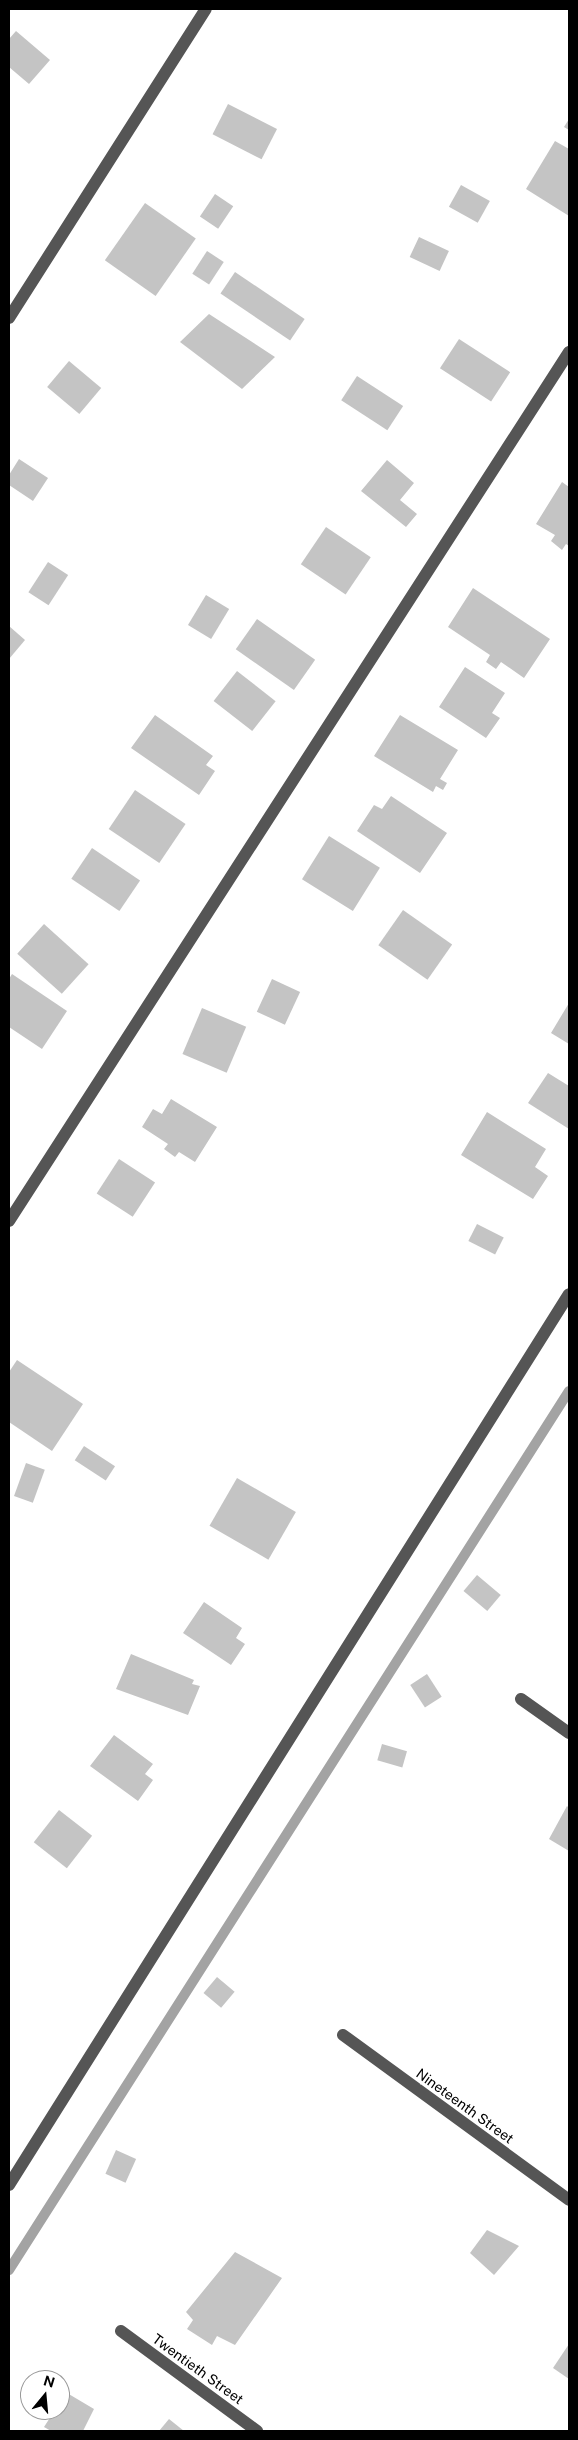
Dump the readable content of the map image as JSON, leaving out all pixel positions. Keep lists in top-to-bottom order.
{
  "streets": {
    "street": ["Nineteenth Street", "Twentieth Street"]
  },
  "north": "top"
}
